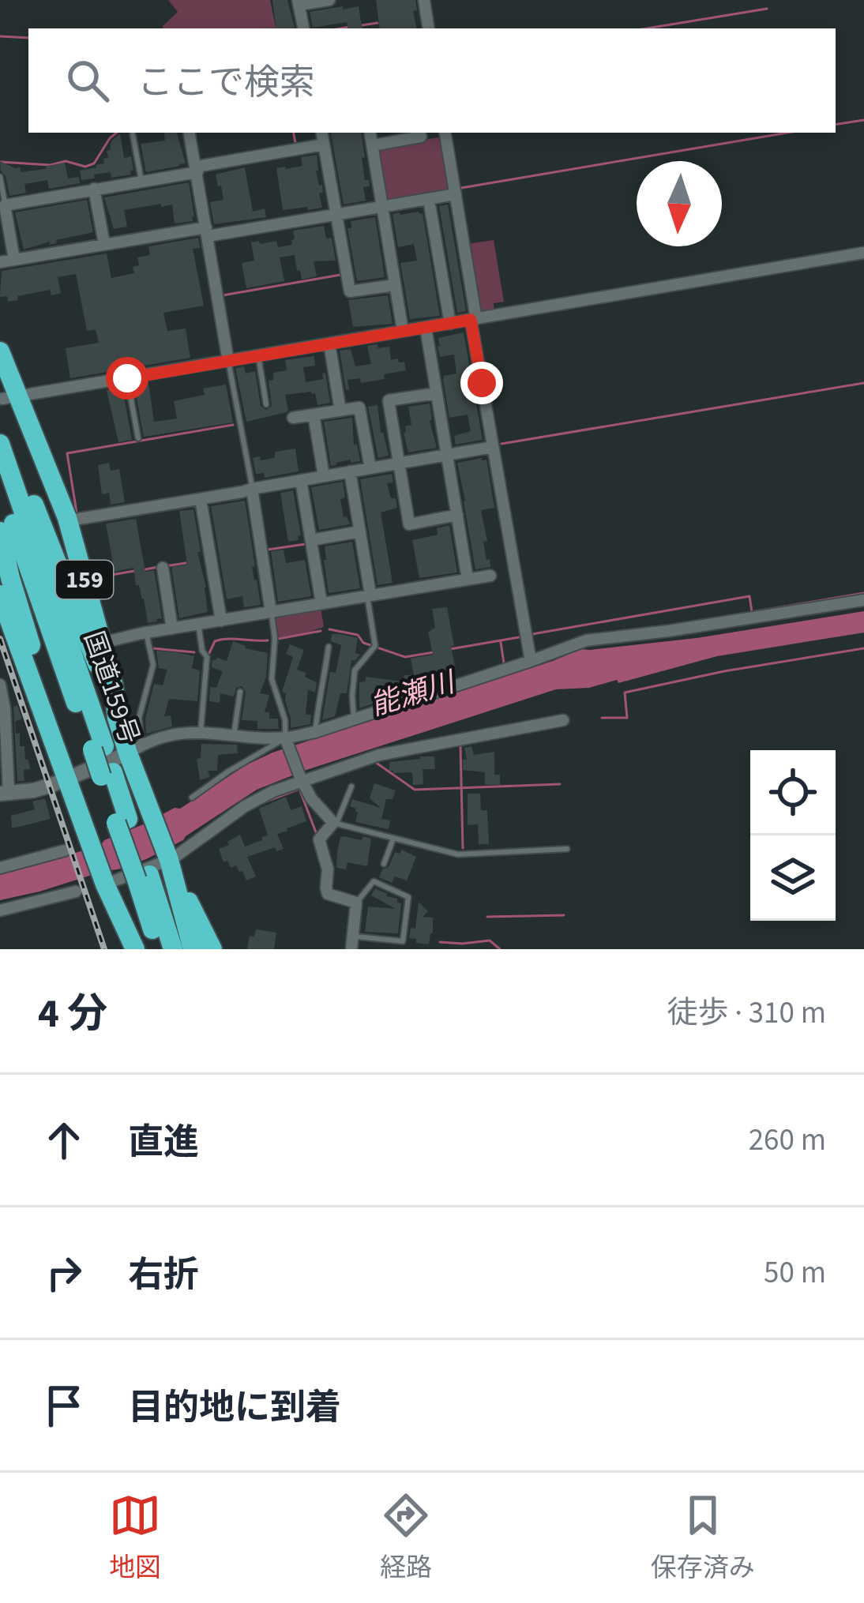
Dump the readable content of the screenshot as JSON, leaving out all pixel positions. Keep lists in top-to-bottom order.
{
  "streets": {
    "highway": ["159", "国道159号"]
  },
  "water": ["能瀬川"],
  "north": "bottom",
  "page": {
    "search": "ここで検索",
    "heading": ["4 分", "徒歩 · 310 m"],
    "list": [
      ["直進", "260 m"],
      ["右折", "50 m"],
      "目的地に到着"
    ],
    "nav": ["地図", "経路", "保存済み"]
  }
}
